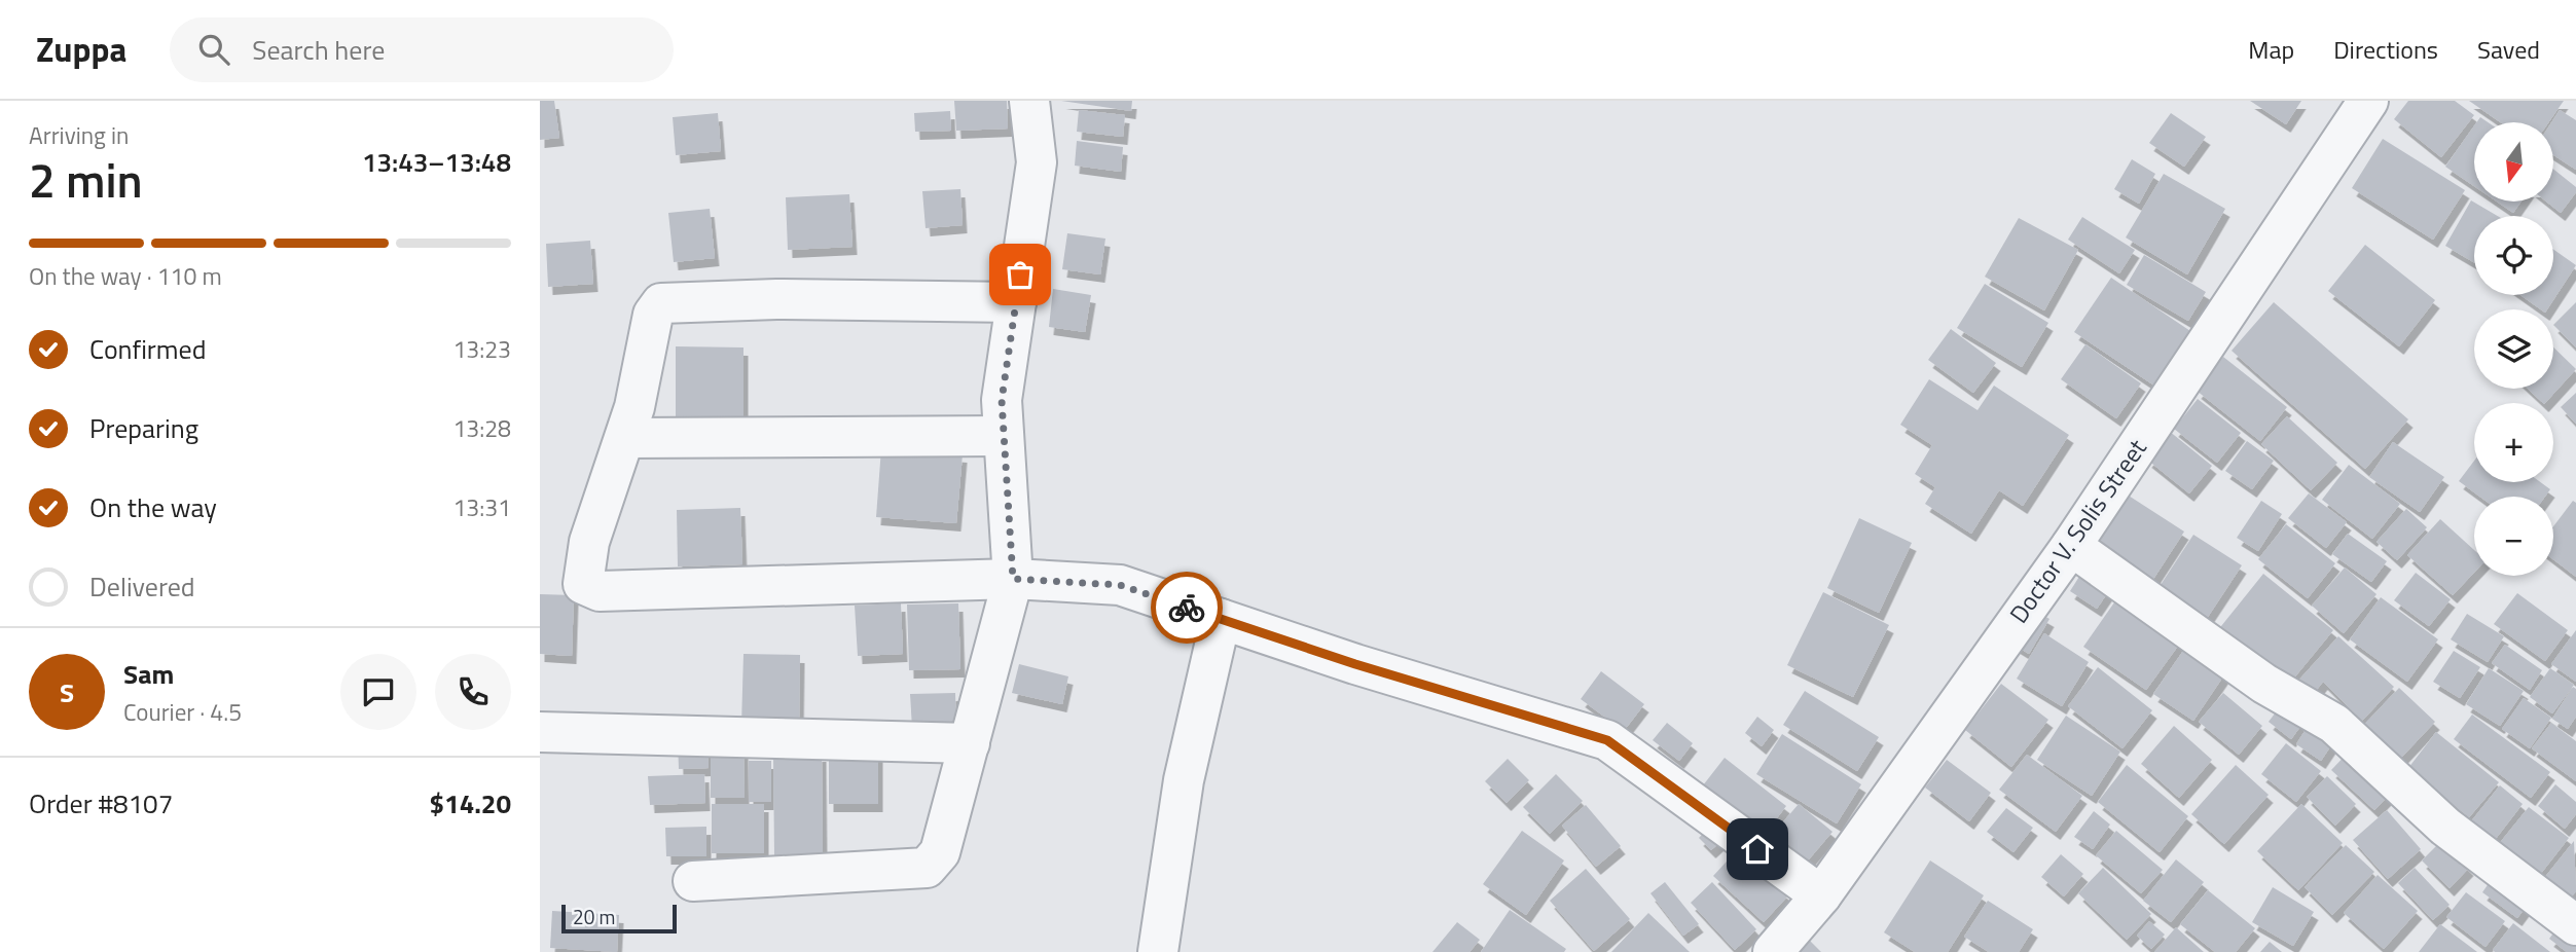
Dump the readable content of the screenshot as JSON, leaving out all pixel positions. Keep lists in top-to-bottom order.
{
  "streets": {
    "street": ["Doctor V. Solis Street"]
  },
  "scale_bar": "20 m",
  "north": "bottom",
  "page": {
    "header": "Zuppa",
    "search": "Search here",
    "nav": ["Map", "Directions", "Saved"],
    "heading": ["2 min", "Arriving in", "13:43–13:48"],
    "panel": [
      "Sam",
      "Courier · 4.5",
      "Order #8107",
      "$14.20"
    ],
    "map_buttons": ["+", "−"],
    "bar": "On the way · 110 m",
    "list": [
      ["Confirmed", "13:23"],
      ["Preparing", "13:28"],
      ["On the way", "13:31"],
      "Delivered"
    ],
    "round": "S",
    "scale": "20 m"
  }
}
